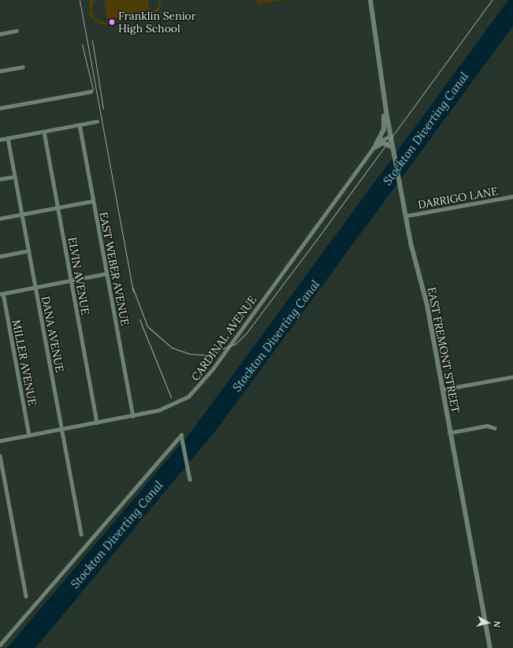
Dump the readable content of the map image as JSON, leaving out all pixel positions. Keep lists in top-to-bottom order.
{
  "streets": {
    "main road": ["EAST FREMONT STREET"],
    "street": [
      "DARRIGO LANE",
      "EAST WEBER AVENUE",
      "ELVIN AVENUE",
      "DANA AVENUE",
      "CARDINAL AVENUE",
      "MILLER AVENUE"
    ]
  },
  "crossings": [
    ["DARRIGO LANE", "EAST FREMONT STREET"],
    ["EAST WEBER AVENUE", "CARDINAL AVENUE"],
    ["ELVIN AVENUE", "CARDINAL AVENUE"],
    ["DANA AVENUE", "CARDINAL AVENUE"],
    ["CARDINAL AVENUE", "EAST FREMONT STREET"],
    ["CARDINAL AVENUE", "MILLER AVENUE"]
  ],
  "water": ["Stockton Diverting Canal"],
  "places": ["Franklin Senior High School"],
  "north": "right"
}
